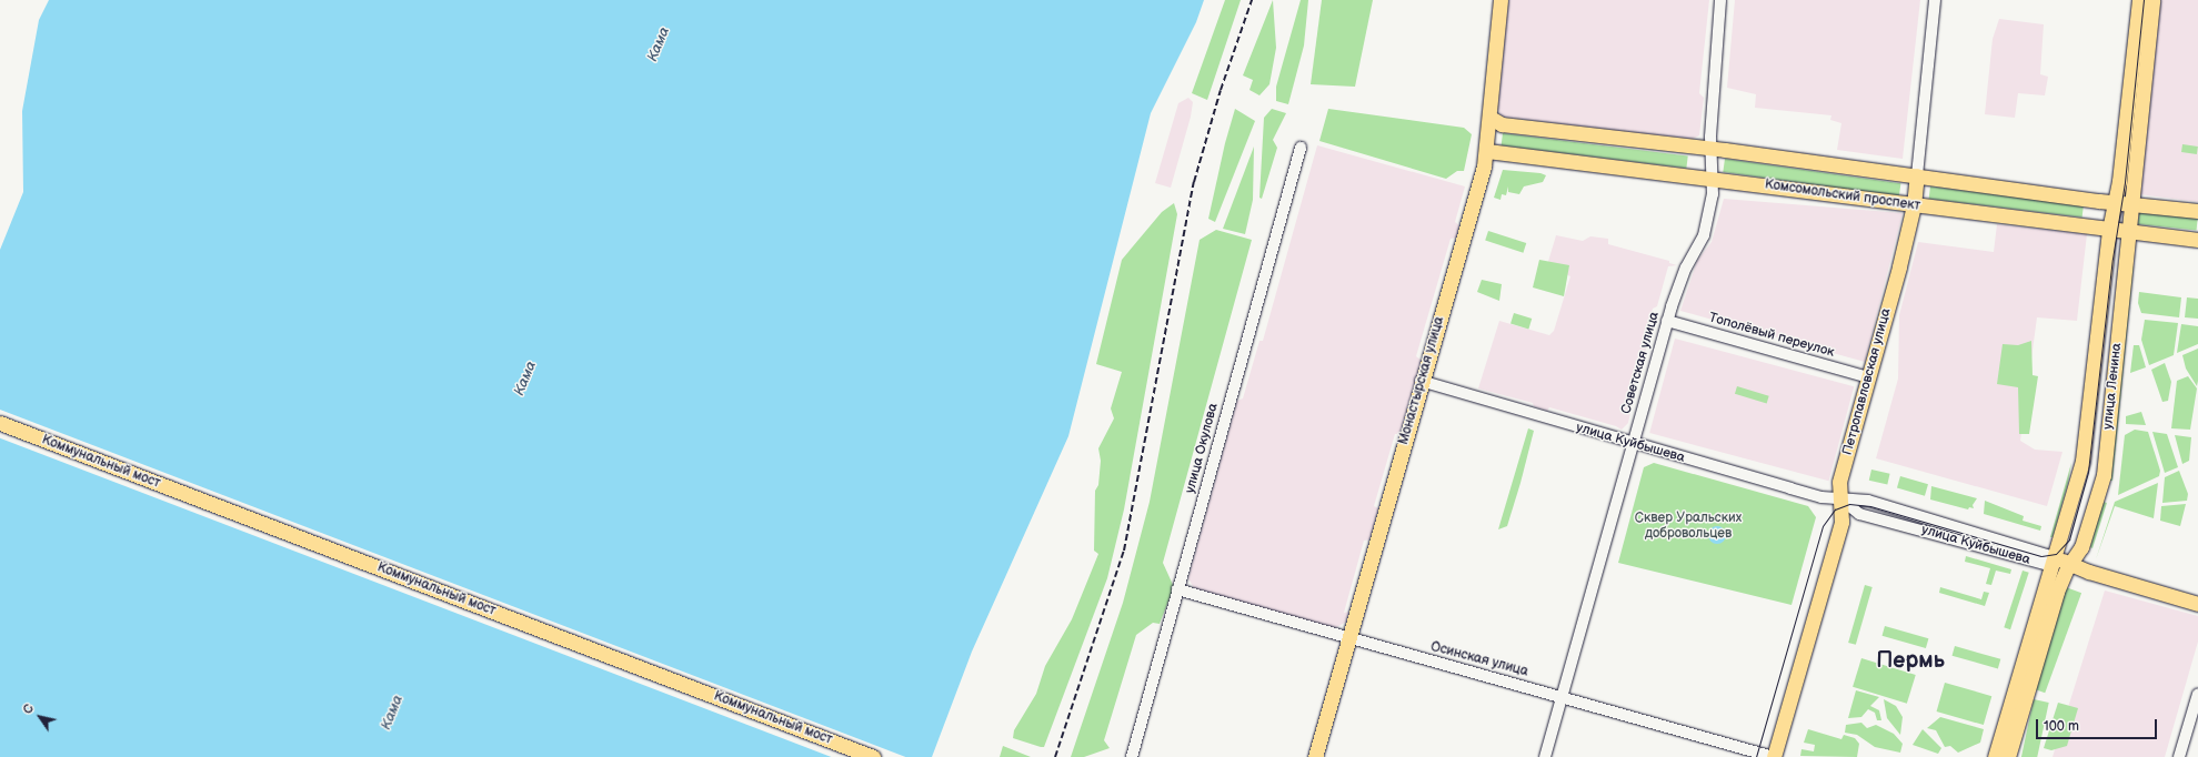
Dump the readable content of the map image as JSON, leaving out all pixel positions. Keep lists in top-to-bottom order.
{
  "streets": {
    "main road": [
      "Комсомольский проспект",
      "Монастырская улица",
      "Петропавловская улица",
      "улица Ленина",
      "улица Куйбышева",
      "Коммунальный мост"
    ],
    "street": [
      "Тополёвый переулок",
      "Советская улица",
      "улица Окулова",
      "Осинская улица"
    ]
  },
  "crossings": [
    ["Комсомольский проспект", "Советская улица"],
    ["Комсомольский проспект", "Монастырская улица"],
    ["Комсомольский проспект", "Петропавловская улица"],
    ["Комсомольский проспект", "улица Ленина"],
    ["Тополёвый переулок", "Советская улица"],
    ["Тополёвый переулок", "Петропавловская улица"],
    ["Советская улица", "улица Куйбышева"],
    ["Советская улица", "Осинская улица"],
    ["Монастырская улица", "улица Куйбышева"],
    ["Монастырская улица", "Осинская улица"],
    ["Петропавловская улица", "улица Куйбышева"],
    ["Петропавловская улица", "Осинская улица"],
    ["улица Ленина", "улица Куйбышева"],
    ["улица Окулова", "Осинская улица"]
  ],
  "districts": ["Пермь"],
  "water": ["Кама"],
  "parks": ["Сквер Уральских добровольцев"],
  "scale_bar": "100 m",
  "north": "top left"
}
